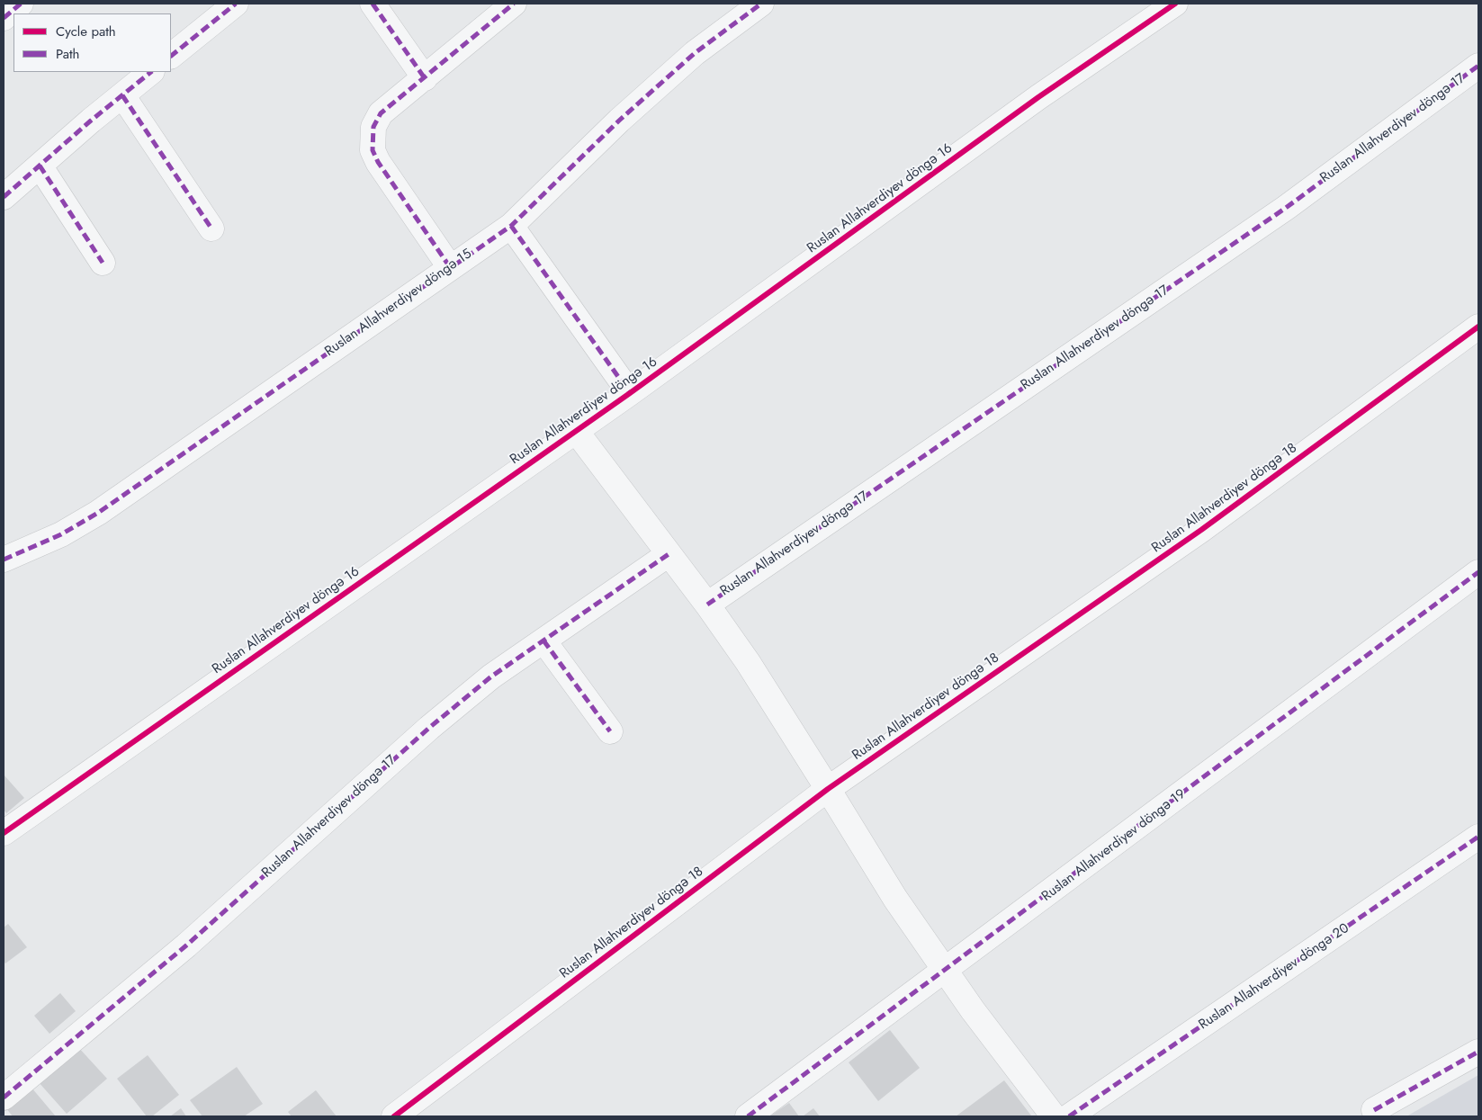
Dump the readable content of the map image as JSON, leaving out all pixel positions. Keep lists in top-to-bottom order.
{
  "streets": {
    "street": [
      "Ruslan Allahverdiyev döngə 17",
      "Ruslan Allahverdiyev döngə 16",
      "Ruslan Allahverdiyev döngə 15",
      "Ruslan Allahverdiyev döngə 18",
      "Ruslan Allahverdiyev döngə 19",
      "Ruslan Allahverdiyev döngə 20"
    ]
  },
  "legend": ["Cycle path", "Path"]
}
